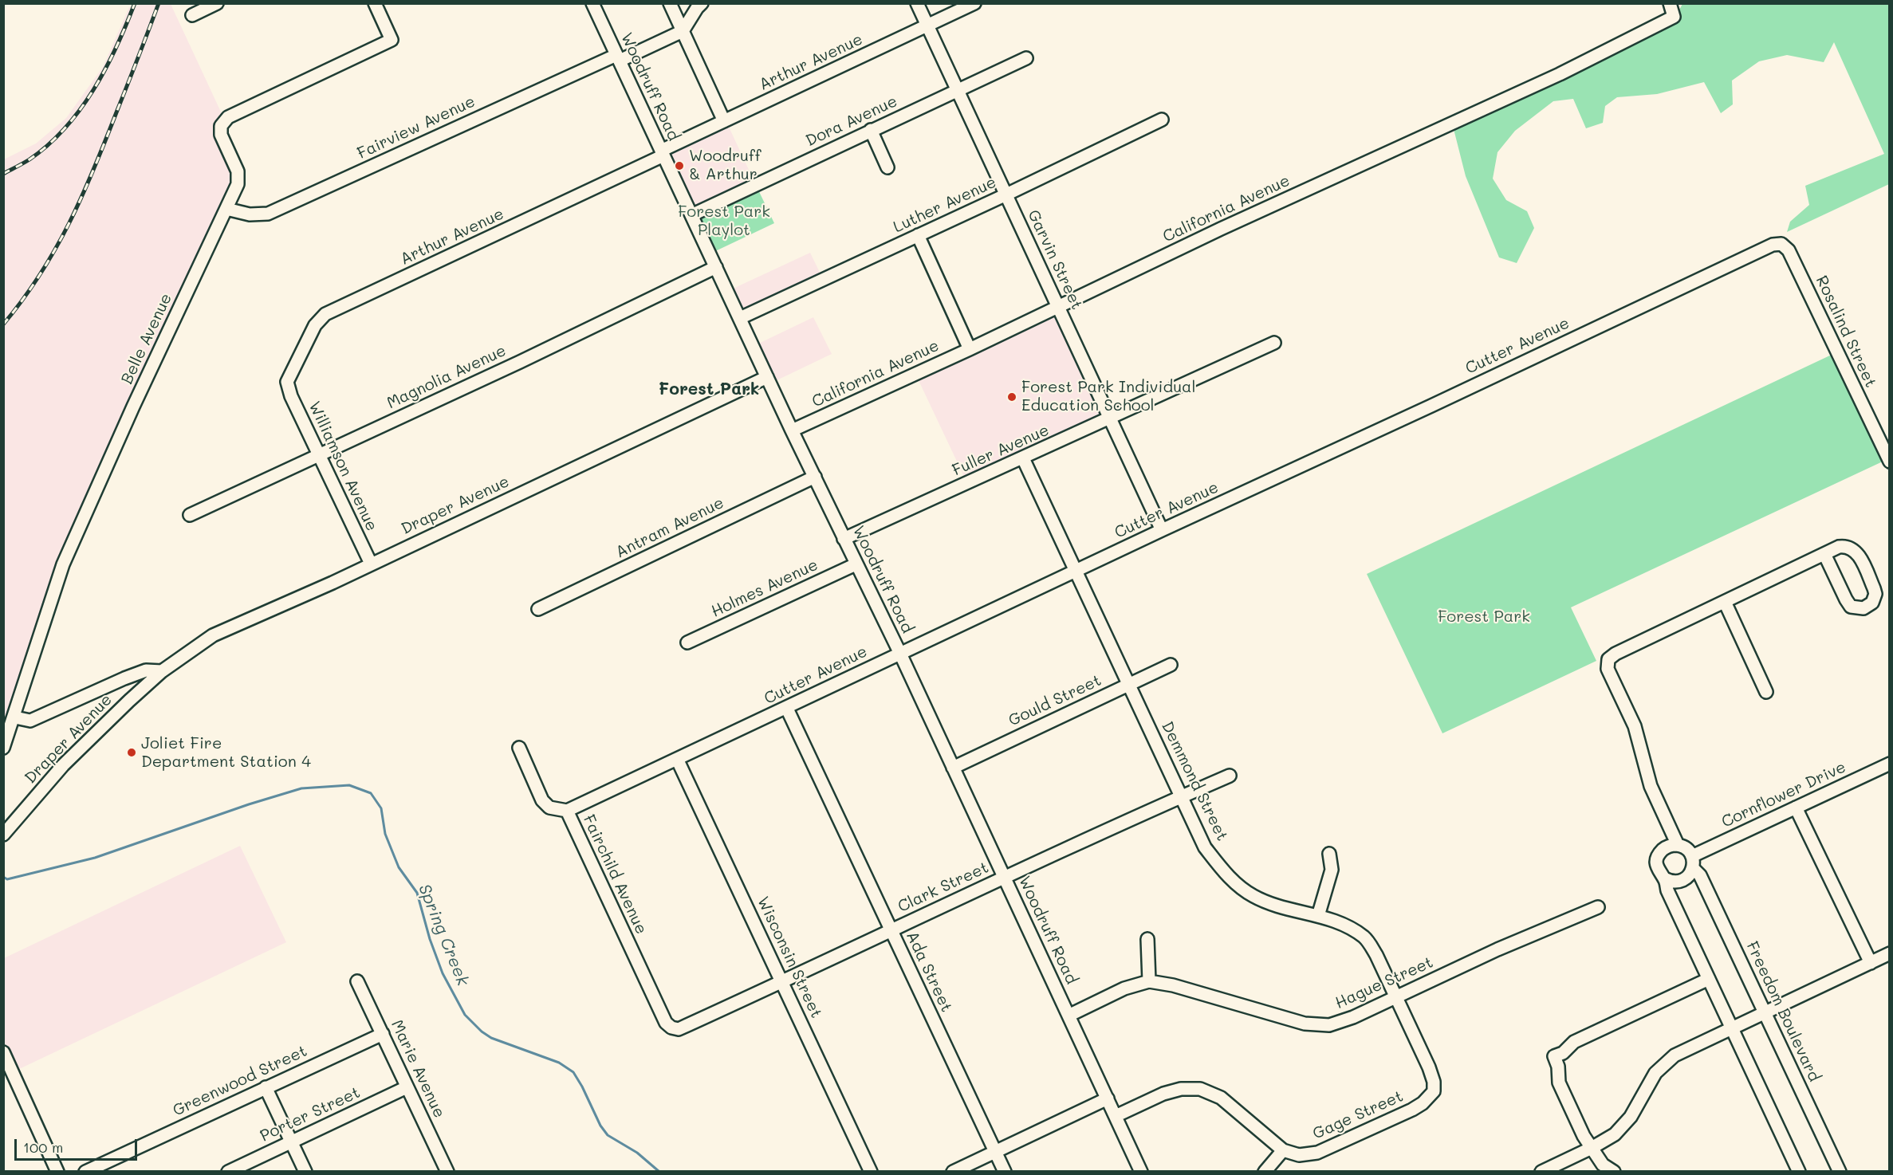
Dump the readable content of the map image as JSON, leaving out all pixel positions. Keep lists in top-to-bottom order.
{
  "streets": {
    "street": [
      "Arthur Avenue",
      "Woodruff Road",
      "Dora Avenue",
      "Fairview Avenue",
      "Luther Avenue",
      "California Avenue",
      "Garvin Street",
      "Rosalind Street",
      "Belle Avenue",
      "Cutter Avenue",
      "Magnolia Avenue",
      "Fuller Avenue",
      "Williamson Avenue",
      "Draper Avenue",
      "Antram Avenue",
      "Holmes Avenue",
      "Gould Street",
      "Demmond Street",
      "Cornflower Drive",
      "Fairchild Avenue",
      "Clark Street",
      "Wisconsin Street",
      "Ada Street",
      "Hague Street",
      "Freedom Boulevard",
      "Marie Avenue",
      "Greenwood Street",
      "Porter Street",
      "Gage Street"
    ]
  },
  "crossings": [
    ["Arthur Avenue", "Woodruff Road"],
    ["Arthur Avenue", "Garvin Street"],
    ["Arthur Avenue", "Williamson Avenue"],
    ["Woodruff Road", "Dora Avenue"],
    ["Woodruff Road", "Fairview Avenue"],
    ["Woodruff Road", "Luther Avenue"],
    ["Woodruff Road", "California Avenue"],
    ["Woodruff Road", "Cutter Avenue"],
    ["Woodruff Road", "Magnolia Avenue"],
    ["Woodruff Road", "Fuller Avenue"],
    ["Woodruff Road", "Draper Avenue"],
    ["Woodruff Road", "Antram Avenue"],
    ["Woodruff Road", "Holmes Avenue"],
    ["Woodruff Road", "Gould Street"],
    ["Woodruff Road", "Clark Street"],
    ["Woodruff Road", "Hague Street"],
    ["Dora Avenue", "Garvin Street"],
    ["Fairview Avenue", "Belle Avenue"],
    ["Luther Avenue", "Garvin Street"],
    ["California Avenue", "Garvin Street"],
    ["Garvin Street", "Cutter Avenue"],
    ["Garvin Street", "Fuller Avenue"],
    ["Rosalind Street", "Cutter Avenue"],
    ["Belle Avenue", "Draper Avenue"],
    ["Cutter Avenue", "Demmond Street"],
    ["Cutter Avenue", "Fairchild Avenue"],
    ["Cutter Avenue", "Wisconsin Street"],
    ["Cutter Avenue", "Ada Street"],
    ["Magnolia Avenue", "Williamson Avenue"],
    ["Fuller Avenue", "Demmond Street"],
    ["Williamson Avenue", "Draper Avenue"],
    ["Gould Street", "Demmond Street"],
    ["Demmond Street", "Clark Street"],
    ["Demmond Street", "Hague Street"],
    ["Demmond Street", "Gage Street"],
    ["Cornflower Drive", "Freedom Boulevard"],
    ["Fairchild Avenue", "Clark Street"],
    ["Clark Street", "Wisconsin Street"],
    ["Clark Street", "Ada Street"],
    ["Marie Avenue", "Greenwood Street"],
    ["Marie Avenue", "Porter Street"]
  ],
  "districts": ["Forest Park"],
  "water": ["Spring Creek"],
  "parks": ["Forest Park Playlot", "Forest Park"],
  "places": ["Woodruff & Arthur", "Forest Park Individual Education School", "Joliet Fire Department Station 4"],
  "scale_bar": "100 m"
}
